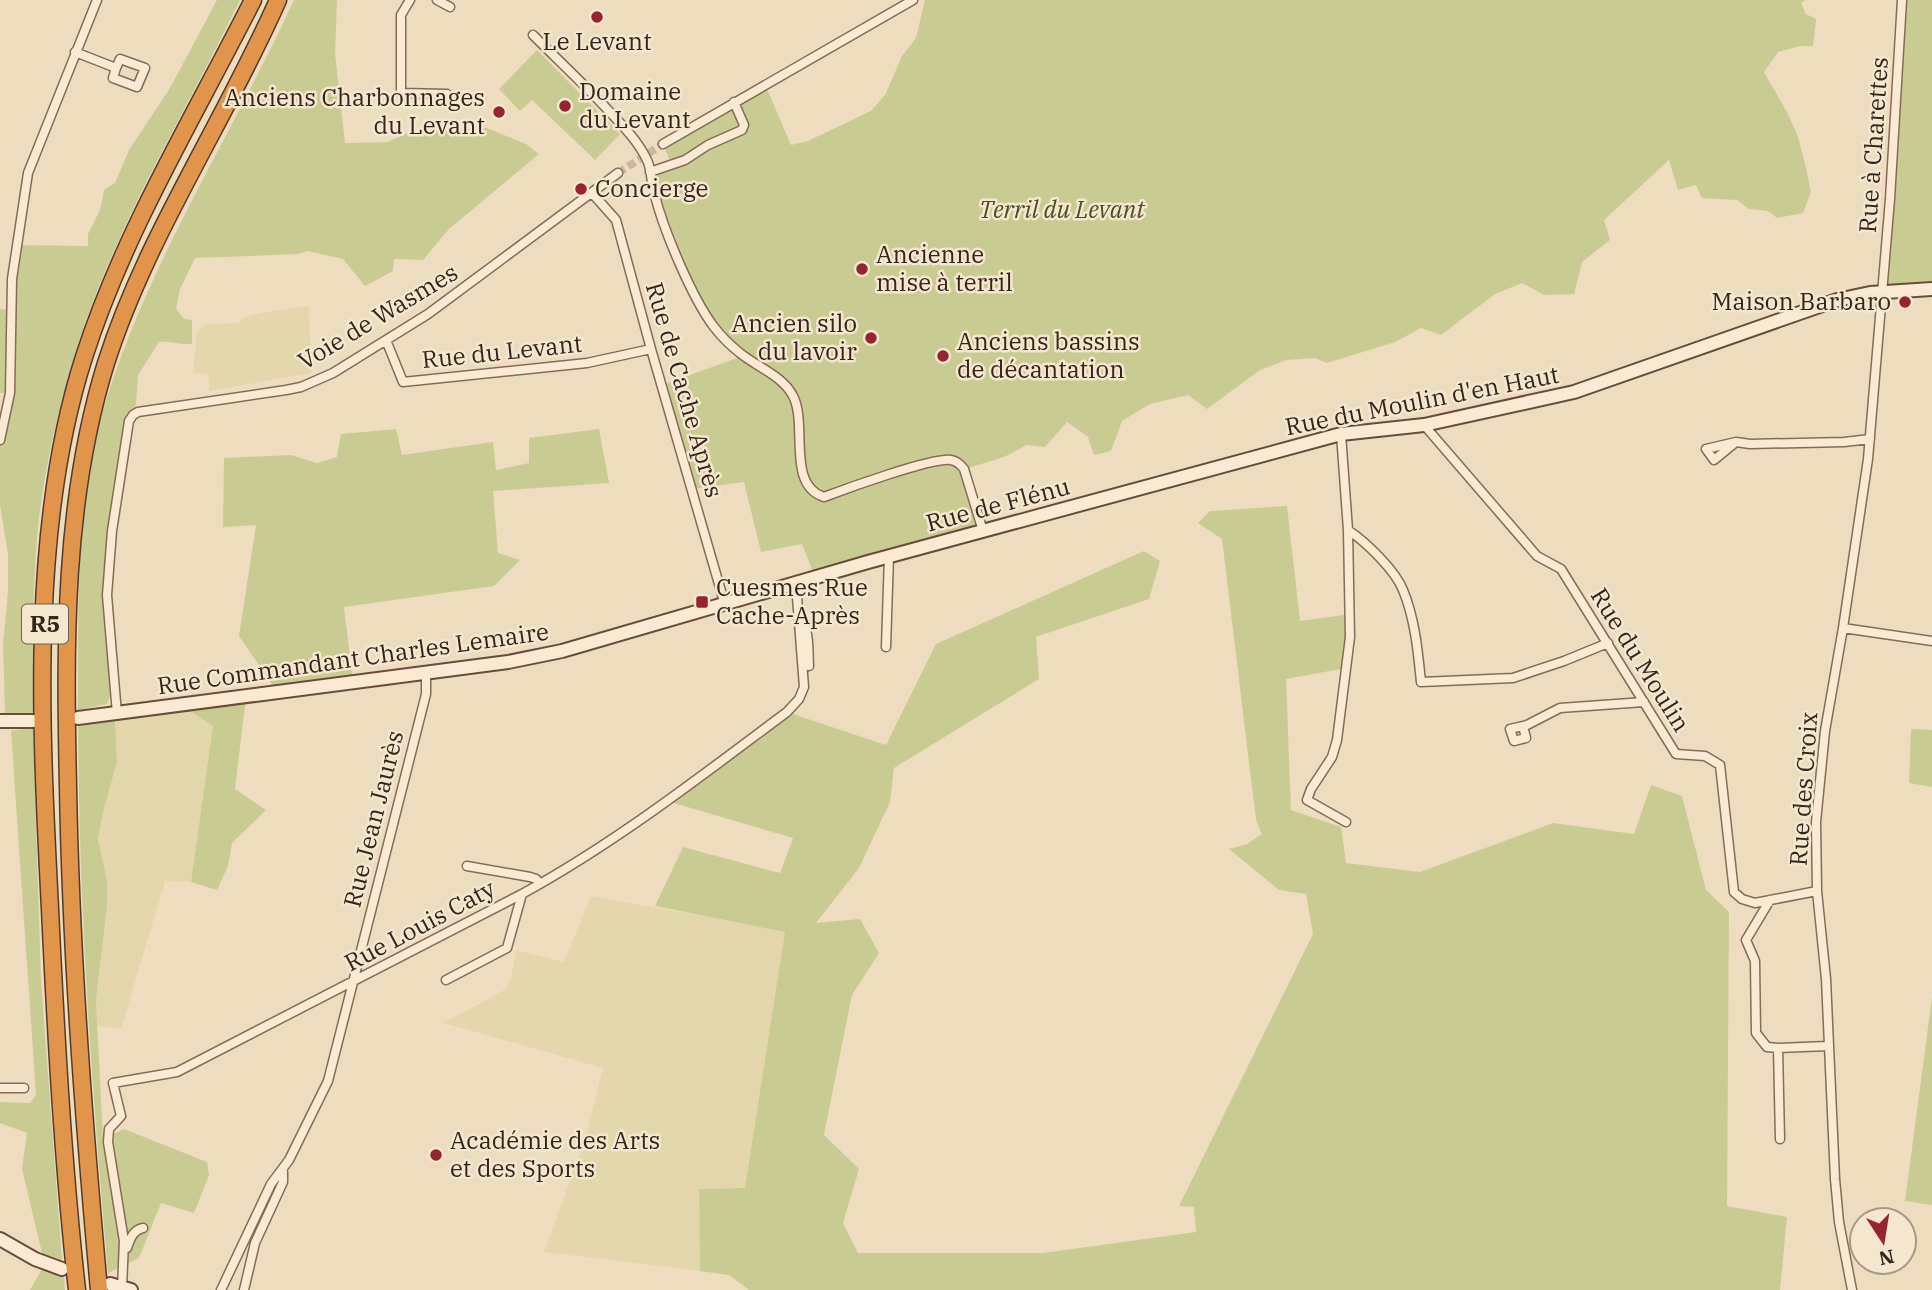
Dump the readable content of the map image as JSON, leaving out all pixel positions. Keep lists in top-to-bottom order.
{
  "streets": {
    "highway": ["R5"],
    "street": [
      "Rue à Charettes",
      "Voie de Wasmes",
      "Rue du Levant",
      "Rue de Cache Après",
      "Rue du Moulin d'en Haut",
      "Rue de Flénu",
      "Rue Commandant Charles Lemaire",
      "Rue du Moulin",
      "Rue des Croix",
      "Rue Jean Jaurès",
      "Rue Louis Caty"
    ]
  },
  "crossings": [
    ["Rue à Charettes", "Rue du Moulin d'en Haut"],
    ["Rue à Charettes", "Rue des Croix"],
    ["Voie de Wasmes", "Rue du Levant"],
    ["Voie de Wasmes", "Rue de Cache Après"],
    ["Voie de Wasmes", "Rue Commandant Charles Lemaire"],
    ["Rue du Levant", "Rue de Cache Après"],
    ["Rue de Cache Après", "Rue Commandant Charles Lemaire"],
    ["Rue du Moulin d'en Haut", "Rue de Flénu"],
    ["Rue du Moulin d'en Haut", "Rue du Moulin"],
    ["Rue du Moulin d'en Haut", "Rue des Croix"],
    ["Rue de Flénu", "Rue Commandant Charles Lemaire"],
    ["Rue de Flénu", "Rue Louis Caty"],
    ["R5", "Rue Louis Caty"],
    ["Rue Commandant Charles Lemaire", "Rue Jean Jaurès"],
    ["Rue Commandant Charles Lemaire", "Rue Louis Caty"],
    ["Rue du Moulin", "Rue des Croix"],
    ["Rue Jean Jaurès", "Rue Louis Caty"]
  ],
  "parks": ["Terril du Levant"],
  "places": {
    "other": [
      "Le Levant",
      "Domaine du Levant",
      "Anciens Charbonnages du Levant",
      "Concierge",
      "Ancienne mise à terril",
      "Maison Barbaro",
      "Ancien silo du lavoir",
      "Anciens bassins de décantation",
      "Académie des Arts et des Sports"
    ],
    "transit": ["Cuesmes Rue Cache-Après"]
  },
  "north": "bottom"
}
